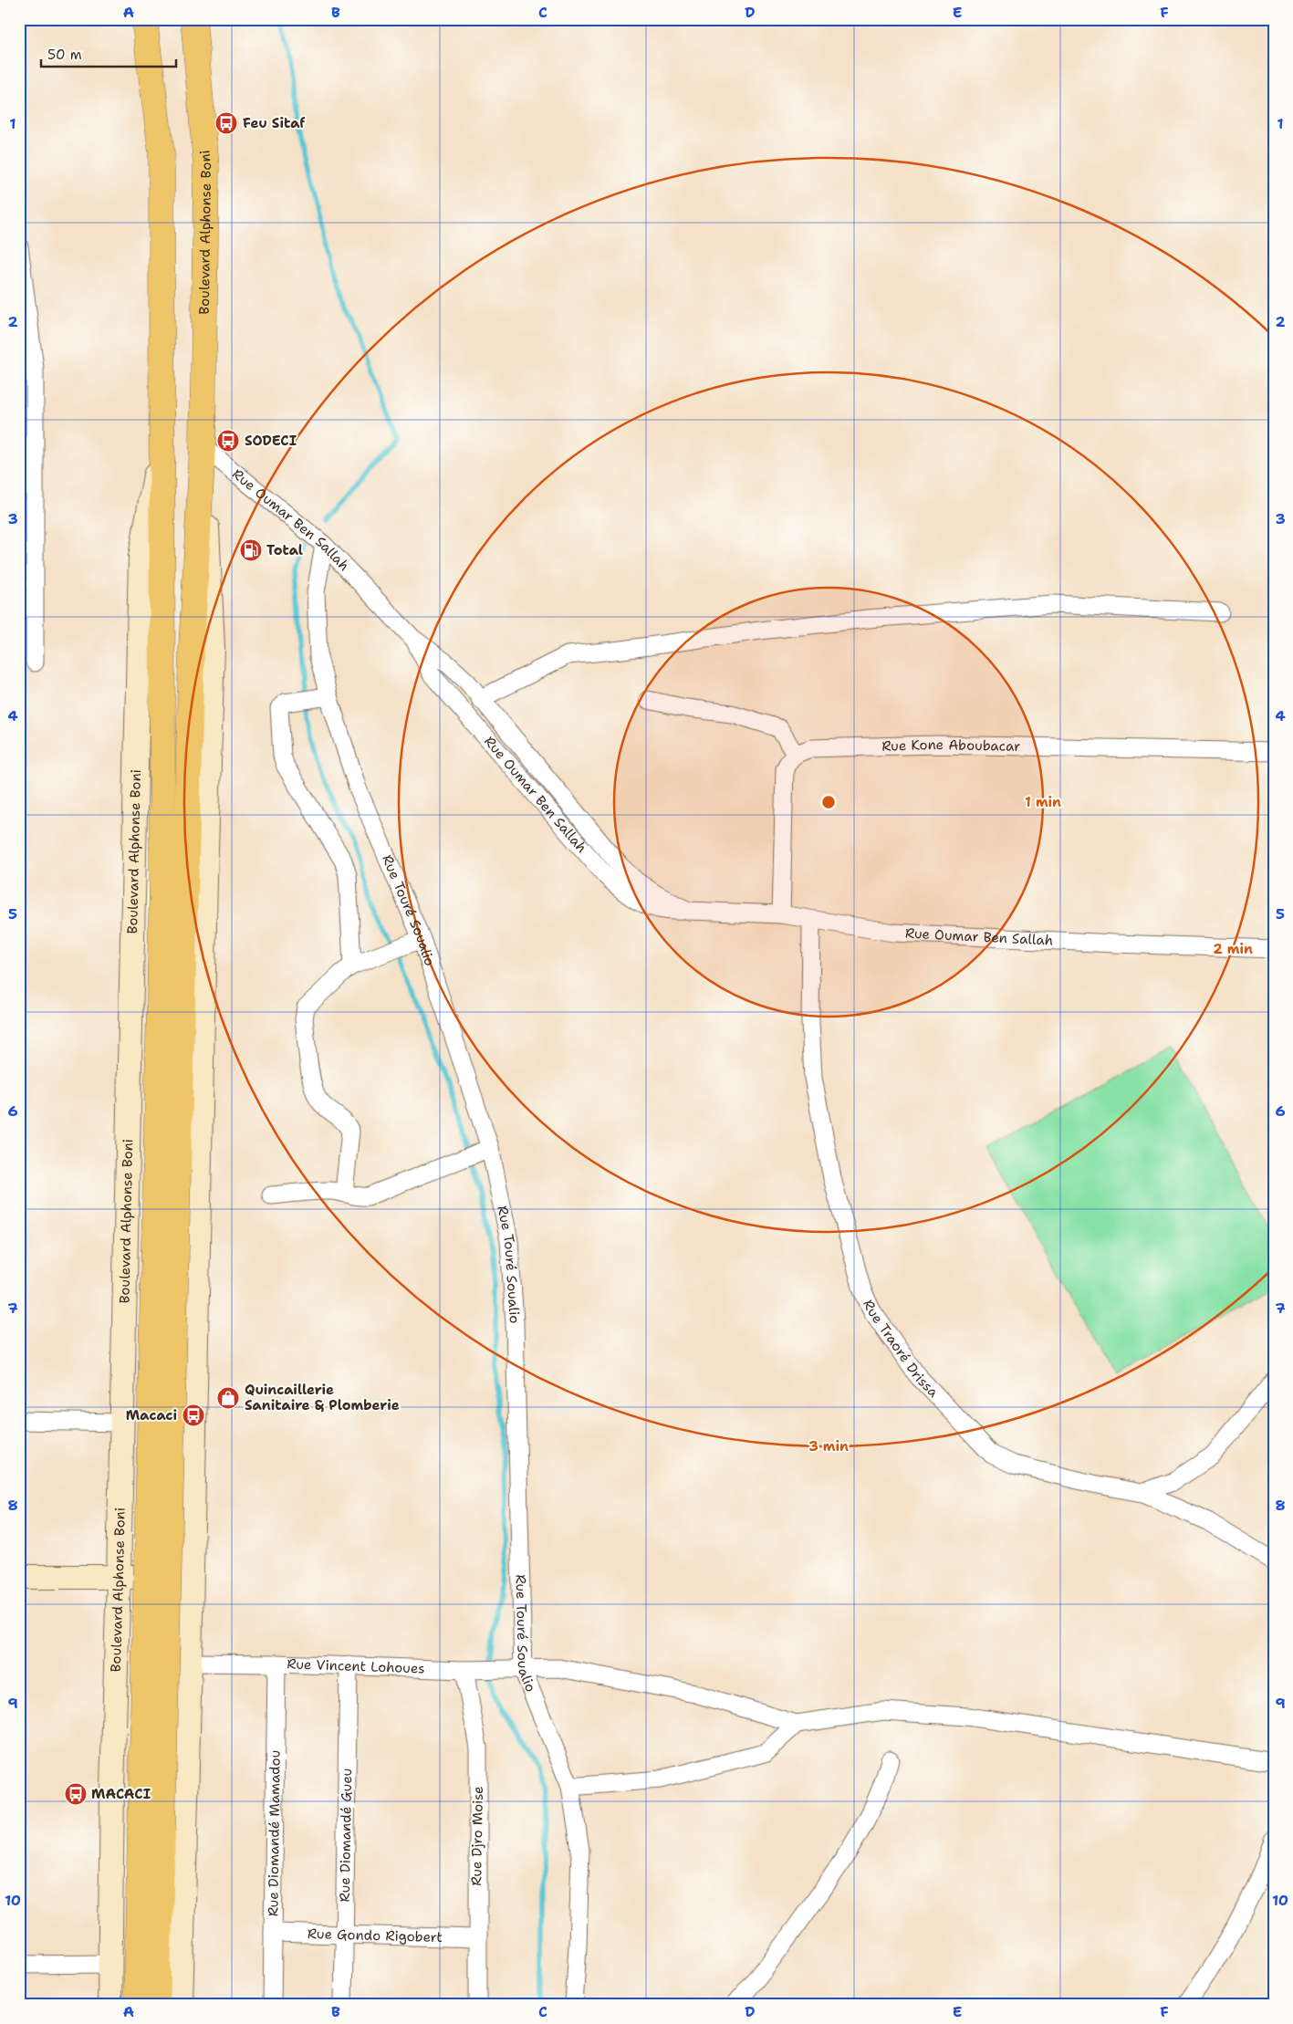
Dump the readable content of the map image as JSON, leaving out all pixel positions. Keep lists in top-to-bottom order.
{
  "streets": {
    "main road": ["Boulevard Alphonse Boni"],
    "street": [
      "Rue Oumar Ben Sallah",
      "Rue Kone Aboubacar",
      "Rue Touré Soualio",
      "Rue Traoré Drissa",
      "Rue Vincent Lohoues",
      "Rue Diomandé Mamadou",
      "Rue Diomandé Gueu",
      "Rue Djro Moise",
      "Rue Gondo Rigobert"
    ]
  },
  "crossings": [
    ["Boulevard Alphonse Boni", "Rue Oumar Ben Sallah"],
    ["Boulevard Alphonse Boni", "Rue Vincent Lohoues"],
    ["Rue Oumar Ben Sallah", "Rue Touré Soualio"],
    ["Rue Oumar Ben Sallah", "Rue Traoré Drissa"],
    ["Rue Touré Soualio", "Rue Vincent Lohoues"],
    ["Rue Vincent Lohoues", "Rue Diomandé Mamadou"],
    ["Rue Vincent Lohoues", "Rue Diomandé Gueu"],
    ["Rue Vincent Lohoues", "Rue Djro Moise"],
    ["Rue Diomandé Mamadou", "Rue Gondo Rigobert"],
    ["Rue Diomandé Gueu", "Rue Gondo Rigobert"],
    ["Rue Djro Moise", "Rue Gondo Rigobert"]
  ],
  "places": {
    "bus stop": [
      "Feu Sitaf",
      "SODECI",
      "Macaci",
      "MACACI"
    ],
    "fuel station": ["Total"],
    "shop": ["Quincaillerie Sanitaire & Plomberie"]
  },
  "scale_bar": "50 m",
  "grid": {
    "columns": [
      "A",
      "B",
      "C",
      "D",
      "E",
      "F"
    ],
    "rows": [
      "1",
      "2",
      "3",
      "4",
      "5",
      "6",
      "7",
      "8",
      "9",
      "10"
    ]
  },
  "rings": ["1 min", "2 min", "3 min"]
}
